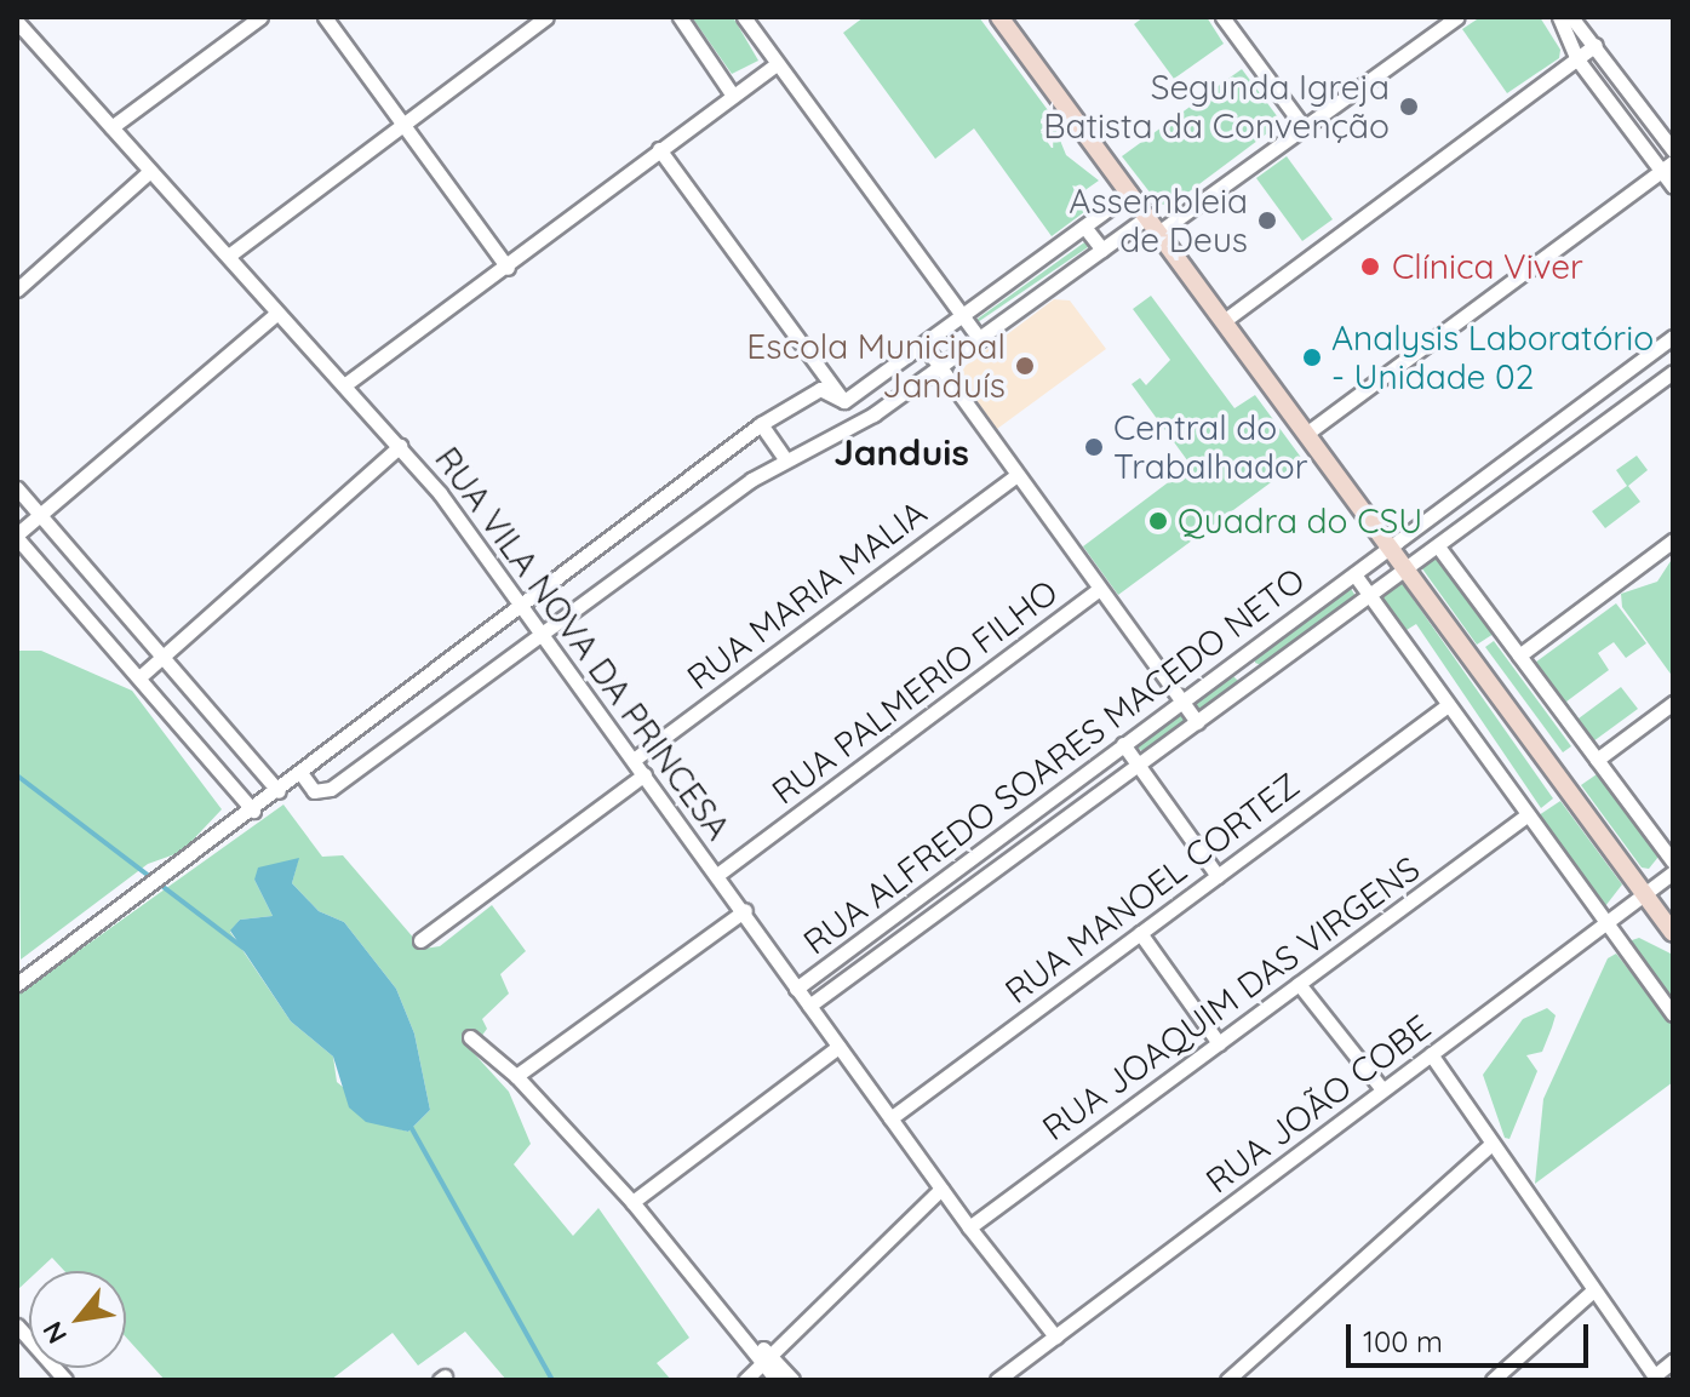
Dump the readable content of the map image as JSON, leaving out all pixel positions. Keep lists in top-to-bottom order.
{
  "streets": {
    "street": [
      "RUA MARIA MALIA",
      "RUA VILA NOVA DA PRINCESA",
      "RUA PALMERIO FILHO",
      "RUA ALFREDO SOARES MACEDO NETO",
      "RUA MANOEL CORTEZ",
      "RUA JOAQUIM DAS VIRGENS",
      "RUA JOÃO COBE"
    ]
  },
  "crossings": [
    ["RUA MARIA MALIA", "RUA VILA NOVA DA PRINCESA"],
    ["RUA VILA NOVA DA PRINCESA", "RUA PALMERIO FILHO"],
    ["RUA VILA NOVA DA PRINCESA", "RUA ALFREDO SOARES MACEDO NETO"],
    ["RUA VILA NOVA DA PRINCESA", "RUA MANOEL CORTEZ"],
    ["RUA VILA NOVA DA PRINCESA", "RUA JOAQUIM DAS VIRGENS"],
    ["RUA VILA NOVA DA PRINCESA", "RUA JOÃO COBE"]
  ],
  "districts": ["Janduis"],
  "places": [
    "Segunda Igreja Batista da Convenção",
    "Assembleia de Deus",
    "Clínica Viver",
    "Analysis Laboratório - Unidade 02",
    "Escola Municipal Janduís",
    "Central do Trabalhador",
    "Quadra do CSU"
  ],
  "scale_bar": "100 m",
  "north": "bottom left"
}
